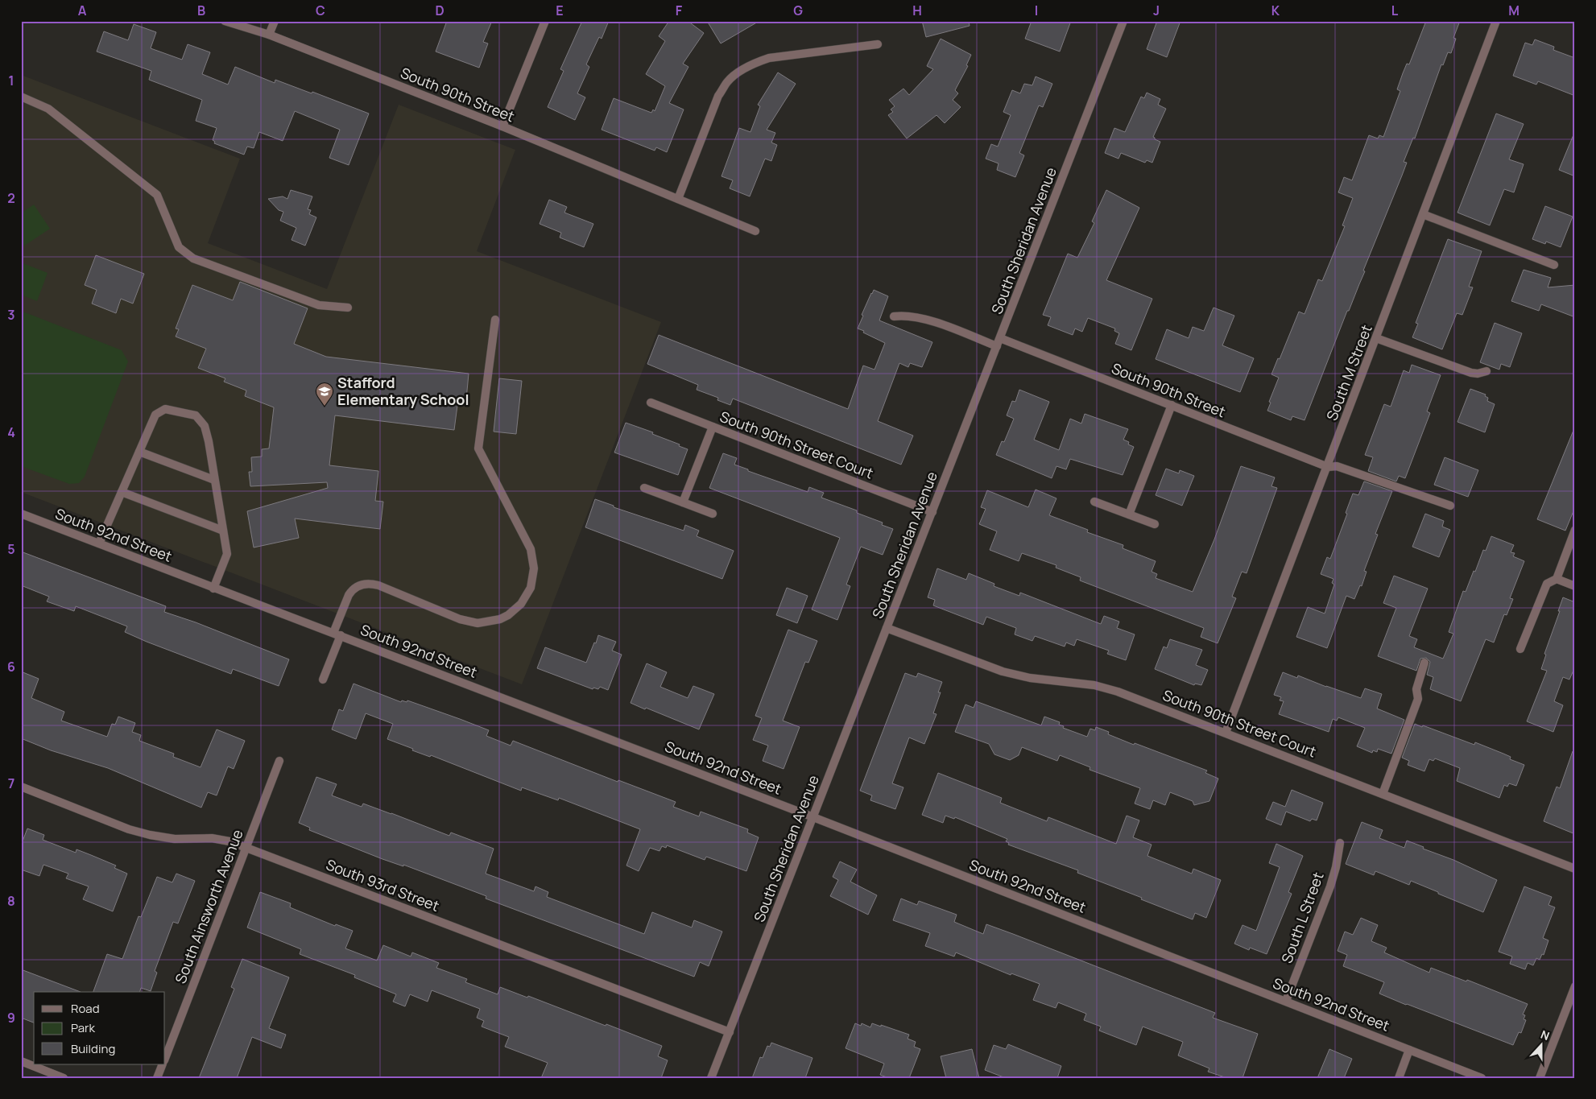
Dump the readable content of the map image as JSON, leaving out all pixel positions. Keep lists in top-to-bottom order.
{
  "streets": {
    "street": [
      "South 90th Street",
      "South Sheridan Avenue",
      "South M Street",
      "South 90th Street Court",
      "South 92nd Street",
      "South 93rd Street",
      "South Ainsworth Avenue",
      "South L Street"
    ]
  },
  "crossings": [
    ["South 90th Street", "South Sheridan Avenue"],
    ["South 90th Street", "South M Street"],
    ["South Sheridan Avenue", "South 90th Street Court"],
    ["South Sheridan Avenue", "South 92nd Street"],
    ["South Sheridan Avenue", "South 93rd Street"],
    ["South M Street", "South 90th Street Court"],
    ["South 92nd Street", "South L Street"],
    ["South 93rd Street", "South Ainsworth Avenue"]
  ],
  "places": {
    "school or university": ["Stafford Elementary School"]
  },
  "legend": ["Road", "Park", "Building"],
  "north": "top",
  "grid": {
    "columns": [
      "A",
      "B",
      "C",
      "D",
      "E",
      "F",
      "G",
      "H",
      "I",
      "J",
      "K",
      "L",
      "M"
    ],
    "rows": [
      "1",
      "2",
      "3",
      "4",
      "5",
      "6",
      "7",
      "8",
      "9"
    ]
  }
}
